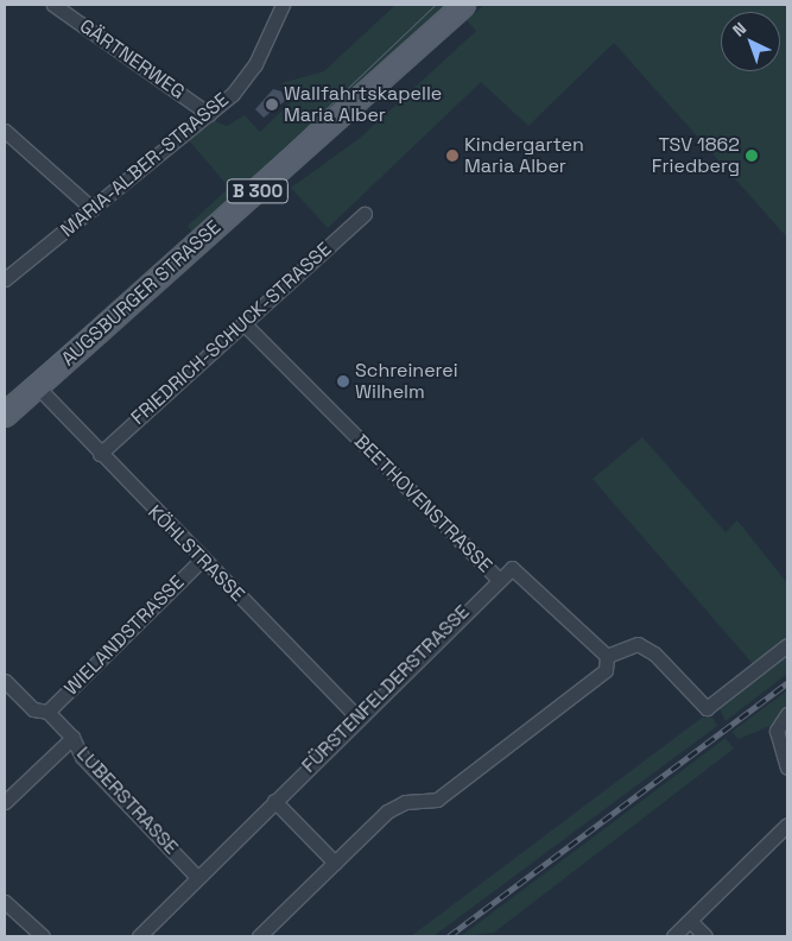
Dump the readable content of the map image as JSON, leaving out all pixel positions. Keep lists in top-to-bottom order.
{
  "streets": {
    "main road": ["B 300", "AUGSBURGER STRASSE"],
    "street": [
      "GÄRTNERWEG",
      "MARIA-ALBER-STRASSE",
      "FRIEDRICH-SCHUCK-STRASSE",
      "BEETHOVENSTRASSE",
      "KÖHLSTRASSE",
      "WIELANDSTRASSE",
      "FÜRSTENFELDERSTRASSE",
      "LUBERSTRASSE"
    ]
  },
  "crossings": [
    ["GÄRTNERWEG", "MARIA-ALBER-STRASSE"],
    ["AUGSBURGER STRASSE", "KÖHLSTRASSE"],
    ["FRIEDRICH-SCHUCK-STRASSE", "BEETHOVENSTRASSE"],
    ["FRIEDRICH-SCHUCK-STRASSE", "KÖHLSTRASSE"],
    ["BEETHOVENSTRASSE", "FÜRSTENFELDERSTRASSE"],
    ["KÖHLSTRASSE", "WIELANDSTRASSE"],
    ["KÖHLSTRASSE", "FÜRSTENFELDERSTRASSE"],
    ["WIELANDSTRASSE", "LUBERSTRASSE"],
    ["FÜRSTENFELDERSTRASSE", "LUBERSTRASSE"]
  ],
  "places": [
    "Wallfahrtskapelle Maria Alber",
    "Kindergarten Maria Alber",
    "TSV 1862 Friedberg",
    "Schreinerei Wilhelm"
  ],
  "north": "top left"
}
